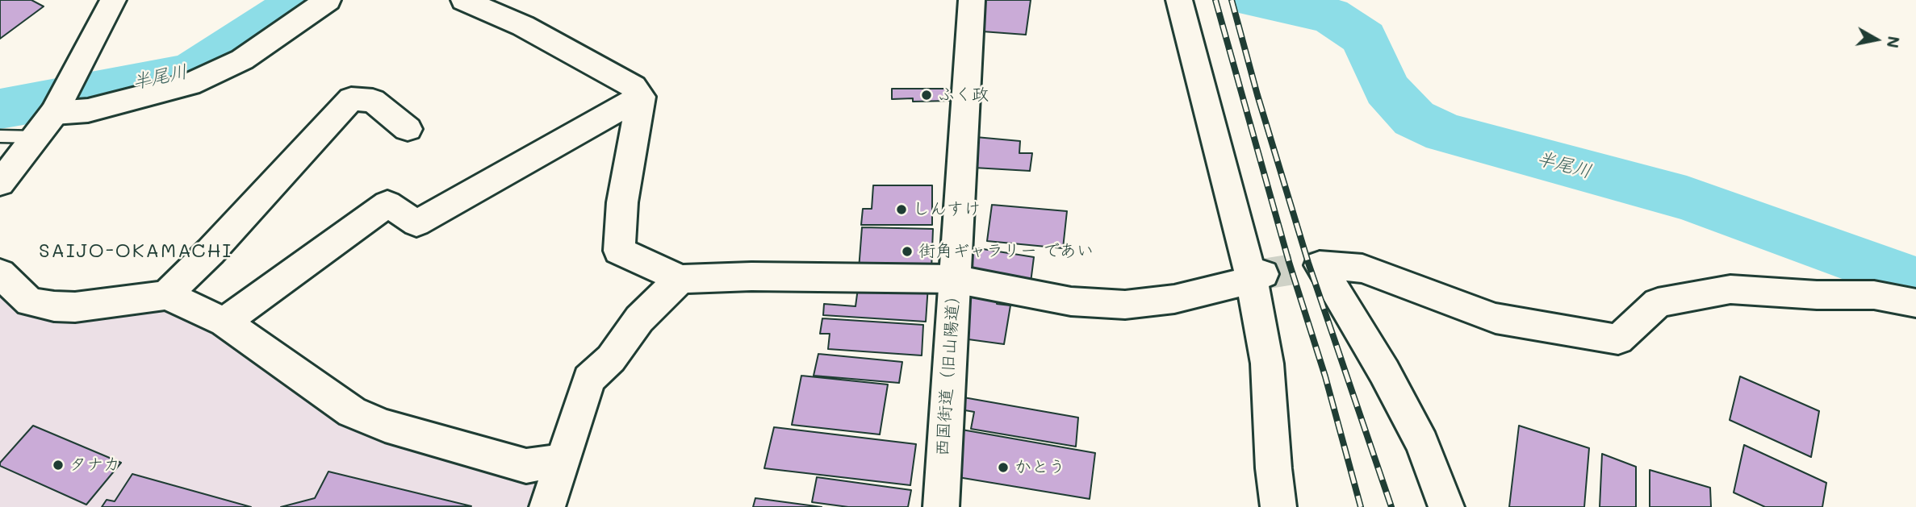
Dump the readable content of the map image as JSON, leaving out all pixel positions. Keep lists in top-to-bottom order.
{
  "streets": {
    "street": ["西国街道（旧山陽道）"]
  },
  "districts": ["SAIJO-OKAMACHI"],
  "water": ["半尾川"],
  "places": [
    "ふく政",
    "しんすけ",
    "街角ギャラリー であい",
    "タナカ",
    "かとう"
  ],
  "north": "right"
}
